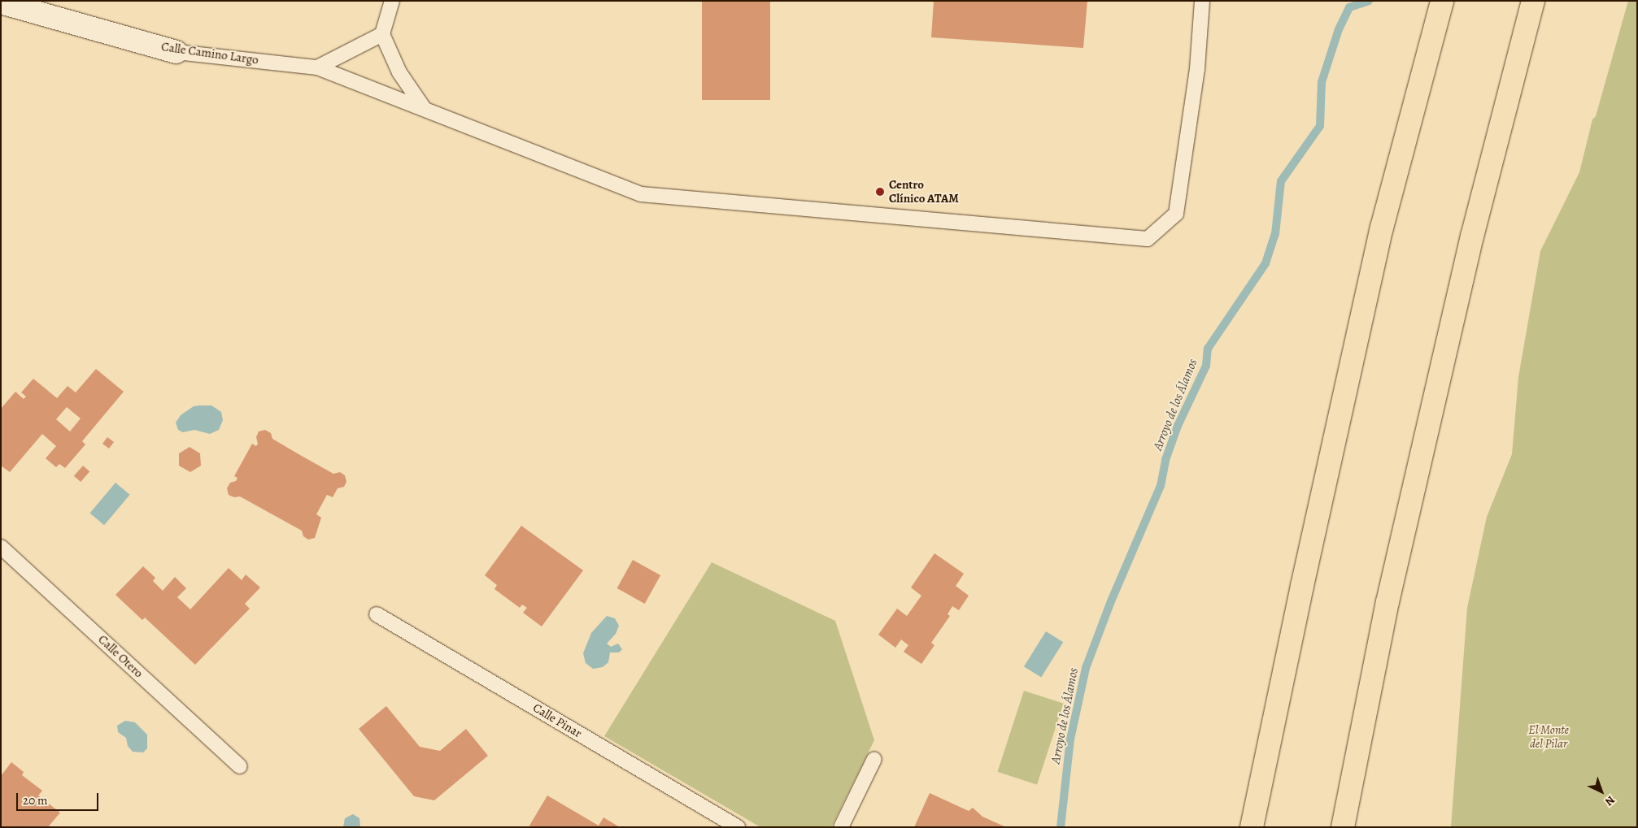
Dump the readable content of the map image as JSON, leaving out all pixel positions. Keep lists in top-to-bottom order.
{
  "streets": {
    "street": ["Calle Camino Largo"],
    "lane": ["Calle Otero", "Calle Pinar"]
  },
  "water": ["Arroyo de los Álamos"],
  "parks": ["El Monte del Pilar"],
  "places": ["Centro Clínico ATAM"],
  "scale_bar": "20 m",
  "north": "bottom right"
}
